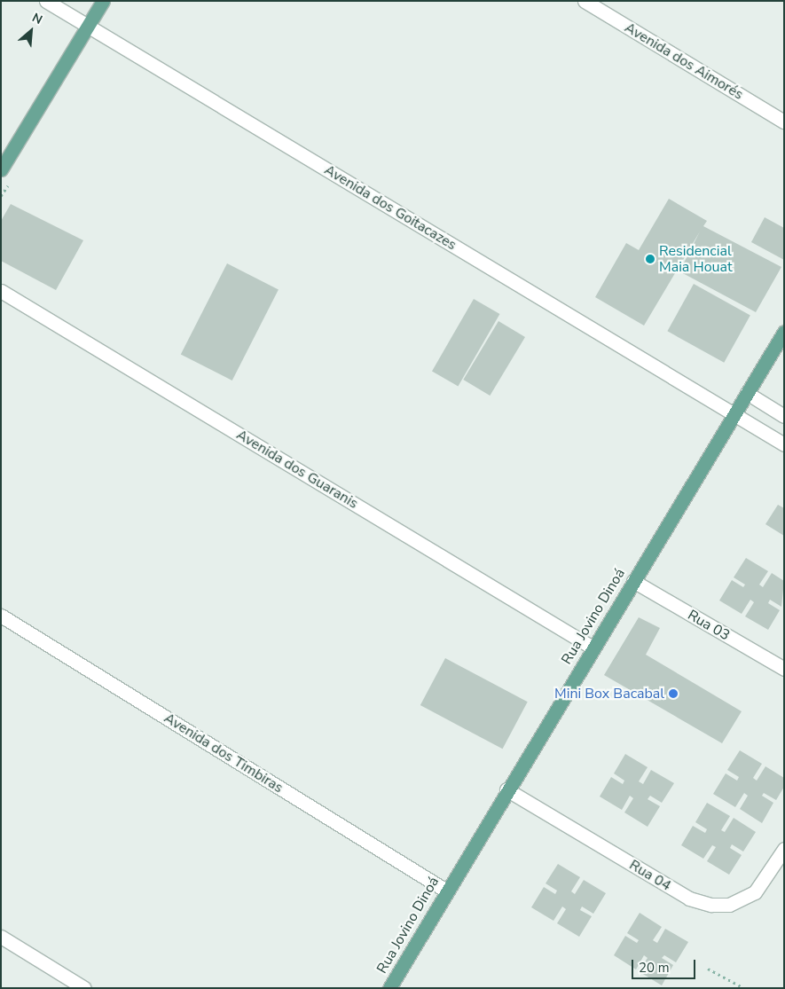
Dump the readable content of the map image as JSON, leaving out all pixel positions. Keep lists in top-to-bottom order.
{
  "streets": {
    "main road": ["Rua Jovino Dinoá"],
    "street": [
      "Avenida dos Aimorés",
      "Avenida dos Goitacazes",
      "Avenida dos Guaranis",
      "Rua 03",
      "Avenida dos Timbiras",
      "Rua 04"
    ]
  },
  "crossings": [
    ["Avenida dos Goitacazes", "Rua Jovino Dinoá"],
    ["Avenida dos Guaranis", "Rua Jovino Dinoá"],
    ["Rua Jovino Dinoá", "Rua 03"],
    ["Rua Jovino Dinoá", "Avenida dos Timbiras"],
    ["Rua Jovino Dinoá", "Rua 04"]
  ],
  "places": ["Residencial Maia Houat", "Mini Box Bacabal"],
  "scale_bar": "20 m",
  "north": "top right"
}
